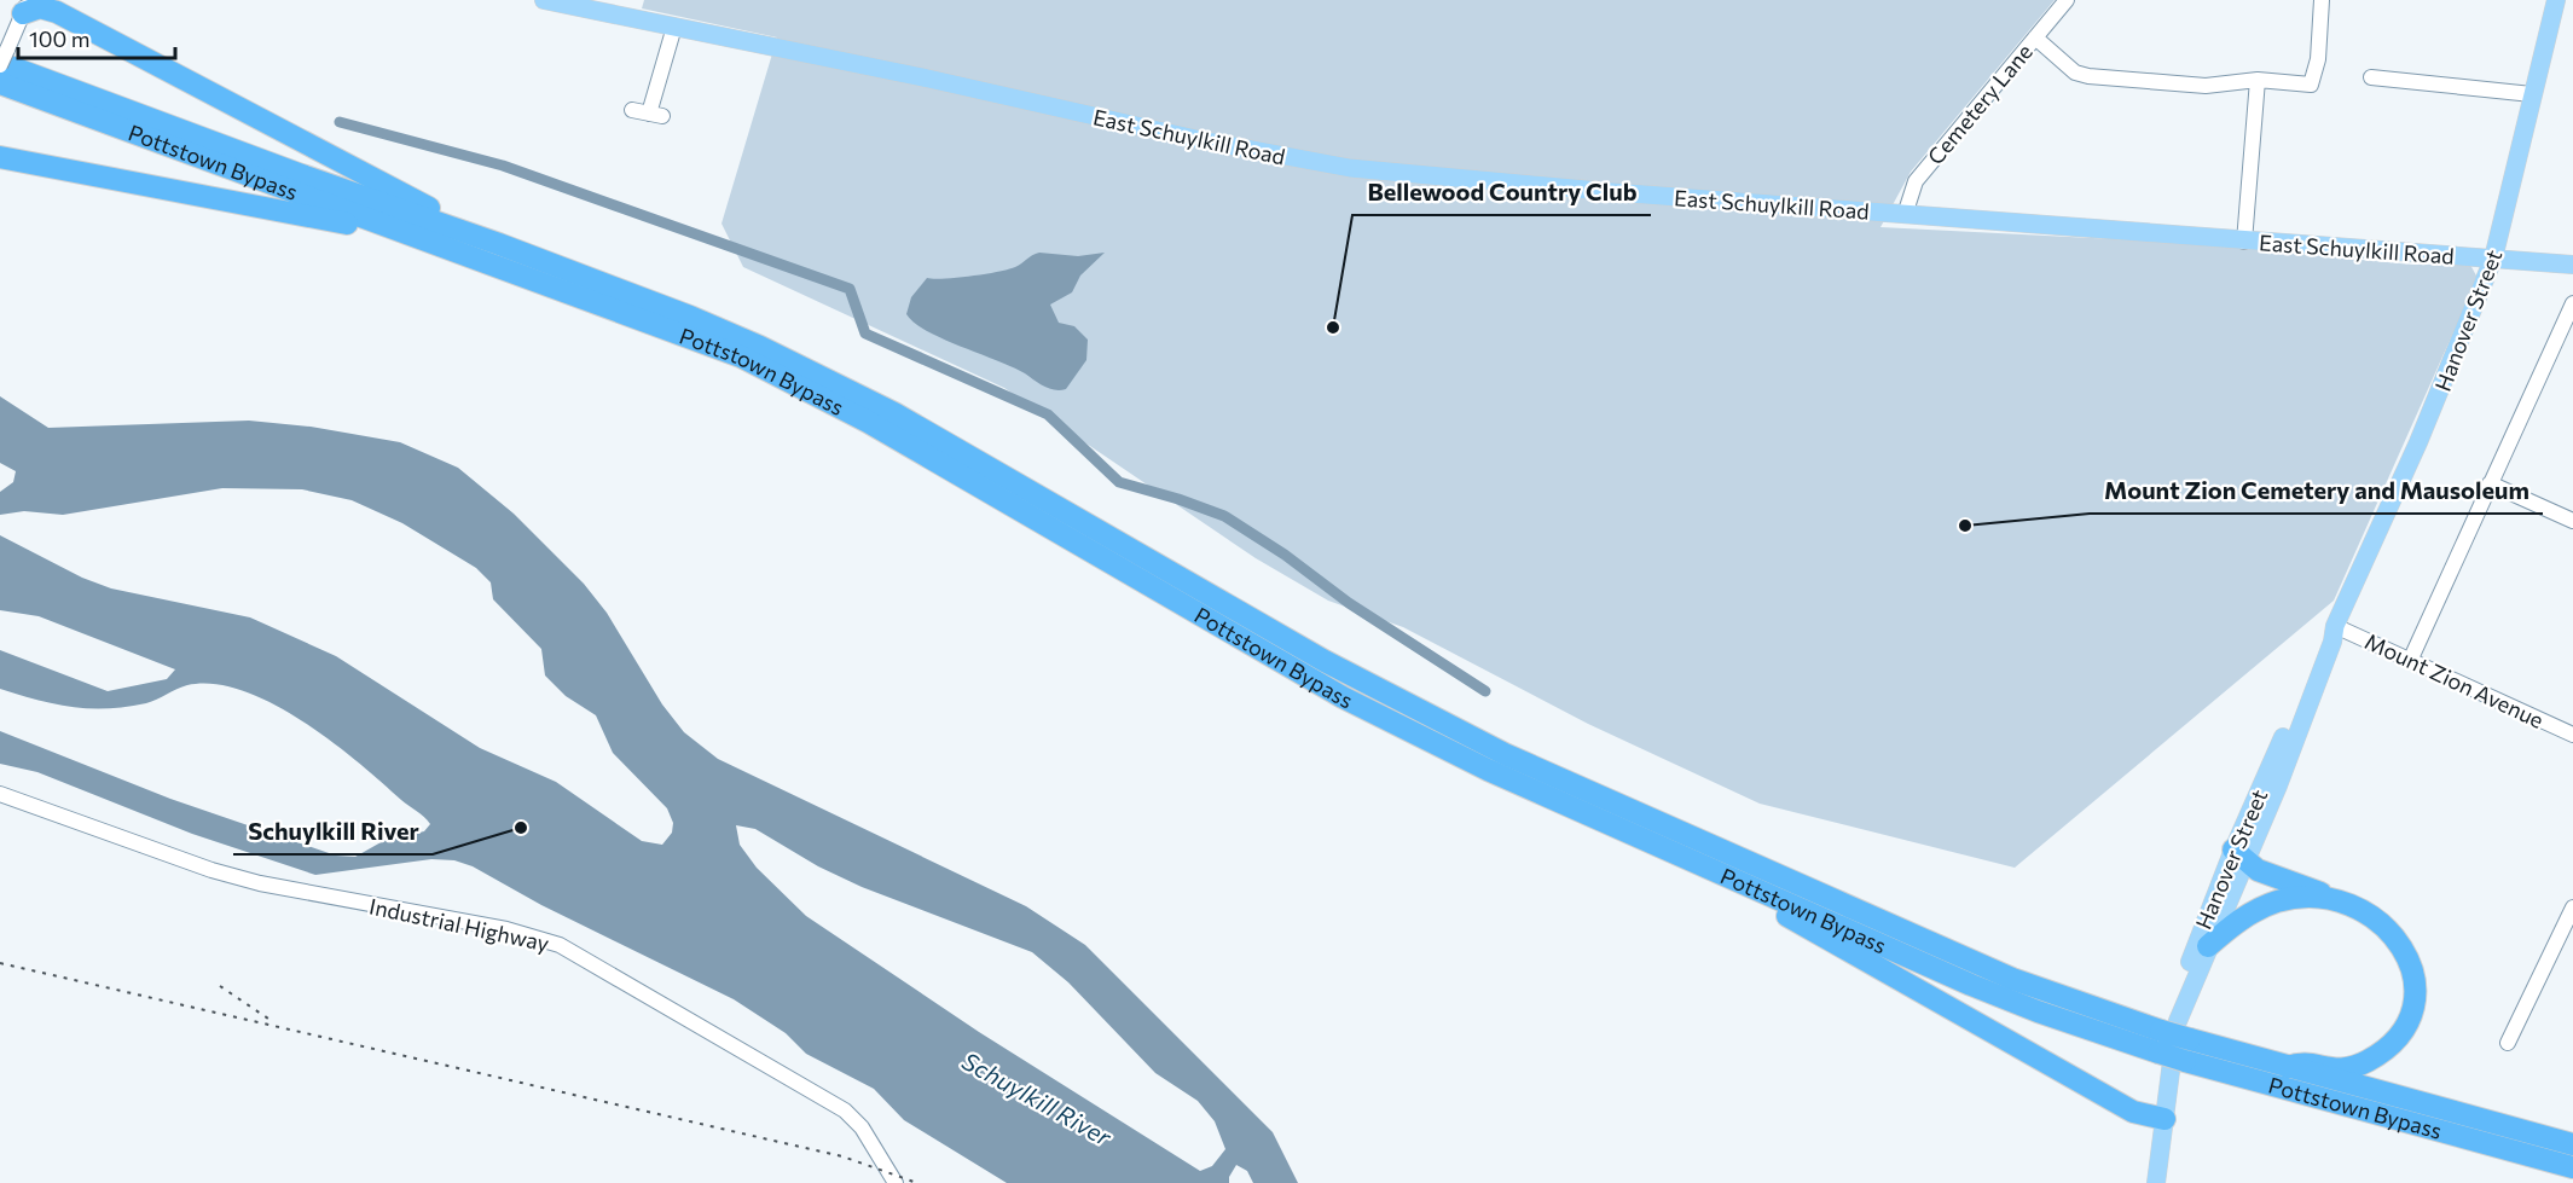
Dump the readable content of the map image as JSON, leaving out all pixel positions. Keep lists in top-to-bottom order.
{
  "streets": {
    "highway": ["Pottstown Bypass"],
    "main road": ["East Schuylkill Road", "Hanover Street"],
    "street": ["Cemetery Lane", "Mount Zion Avenue", "Industrial Highway"]
  },
  "crossings": [
    ["Cemetery Lane", "East Schuylkill Road"],
    ["East Schuylkill Road", "Hanover Street"],
    ["Pottstown Bypass", "Hanover Street"],
    ["Hanover Street", "Mount Zion Avenue"]
  ],
  "water": ["Schuylkill River"],
  "places": ["Bellewood Country Club", "Mount Zion Cemetery and Mausoleum", "Schuylkill River"],
  "scale_bar": "100 m"
}
